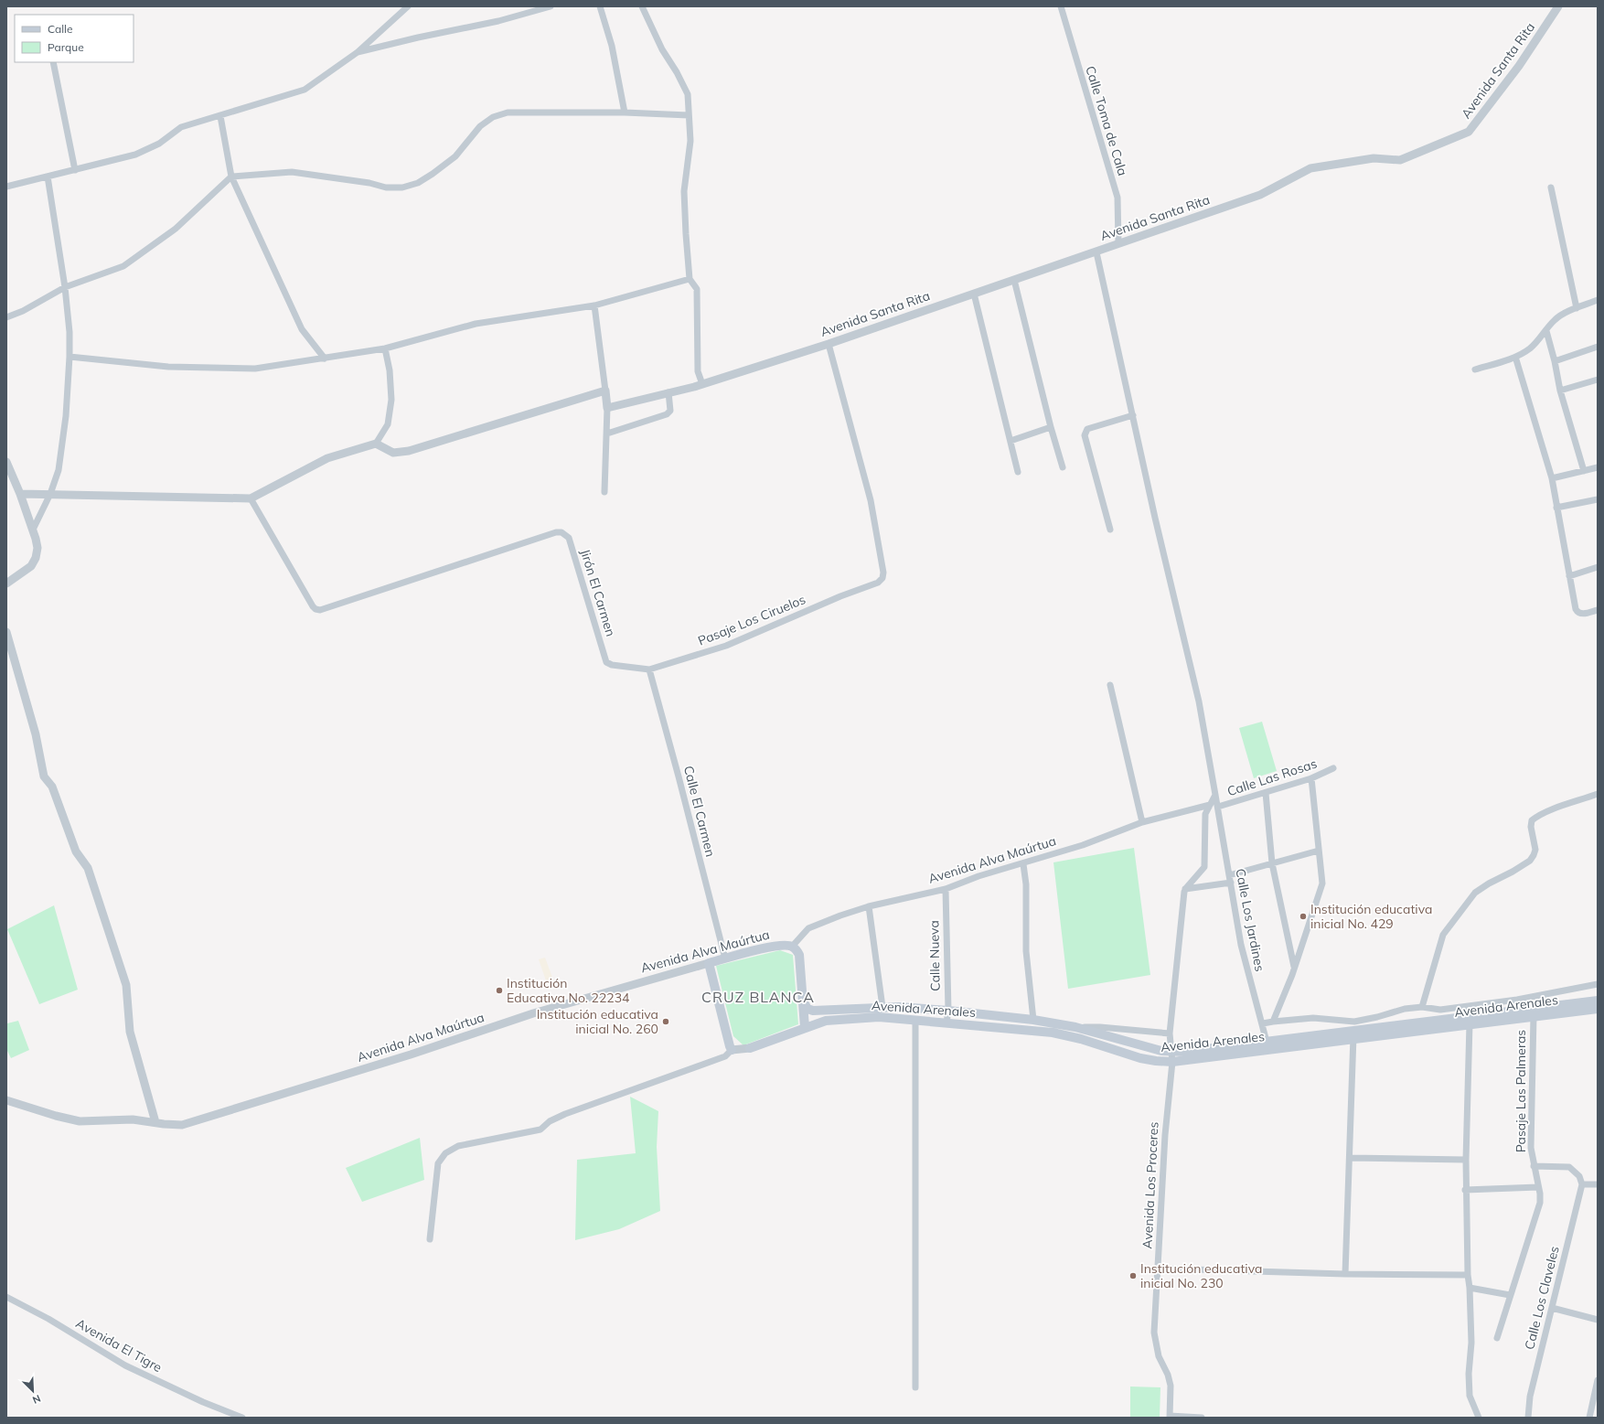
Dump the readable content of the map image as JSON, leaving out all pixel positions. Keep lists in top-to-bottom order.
{
  "streets": {
    "main road": ["Avenida Alva Maúrtua", "Avenida Arenales"],
    "street": [
      "Avenida Santa Rita",
      "Calle Toma de Cala",
      "Jirón El Carmen",
      "Pasaje Los Ciruelos",
      "Calle Las Rosas",
      "Calle El Carmen",
      "Calle Los Jardines",
      "Calle Nueva",
      "Pasaje Las Palmeras",
      "Avenida Los Proceres",
      "Calle Los Claveles",
      "Avenida El Tigre"
    ]
  },
  "crossings": [
    ["Avenida Santa Rita", "Calle Toma de Cala"],
    ["Avenida Santa Rita", "Pasaje Los Ciruelos"],
    ["Avenida Santa Rita", "Calle Los Jardines"],
    ["Jirón El Carmen", "Pasaje Los Ciruelos"],
    ["Pasaje Los Ciruelos", "Calle El Carmen"],
    ["Calle Las Rosas", "Calle Los Jardines"],
    ["Calle El Carmen", "Avenida Alva Maúrtua"],
    ["Avenida Alva Maúrtua", "Calle Nueva"],
    ["Calle Los Jardines", "Avenida Arenales"],
    ["Calle Nueva", "Avenida Arenales"],
    ["Avenida Arenales", "Pasaje Las Palmeras"],
    ["Avenida Arenales", "Avenida Los Proceres"]
  ],
  "districts": ["CRUZ BLANCA"],
  "places": [
    "Institución educativa inicial No. 429",
    "Institución Educativa No. 22234",
    "Institución educativa inicial No. 260",
    "Institución educativa inicial No. 230"
  ],
  "legend": ["Calle", "Parque"],
  "north": "bottom right"
}
